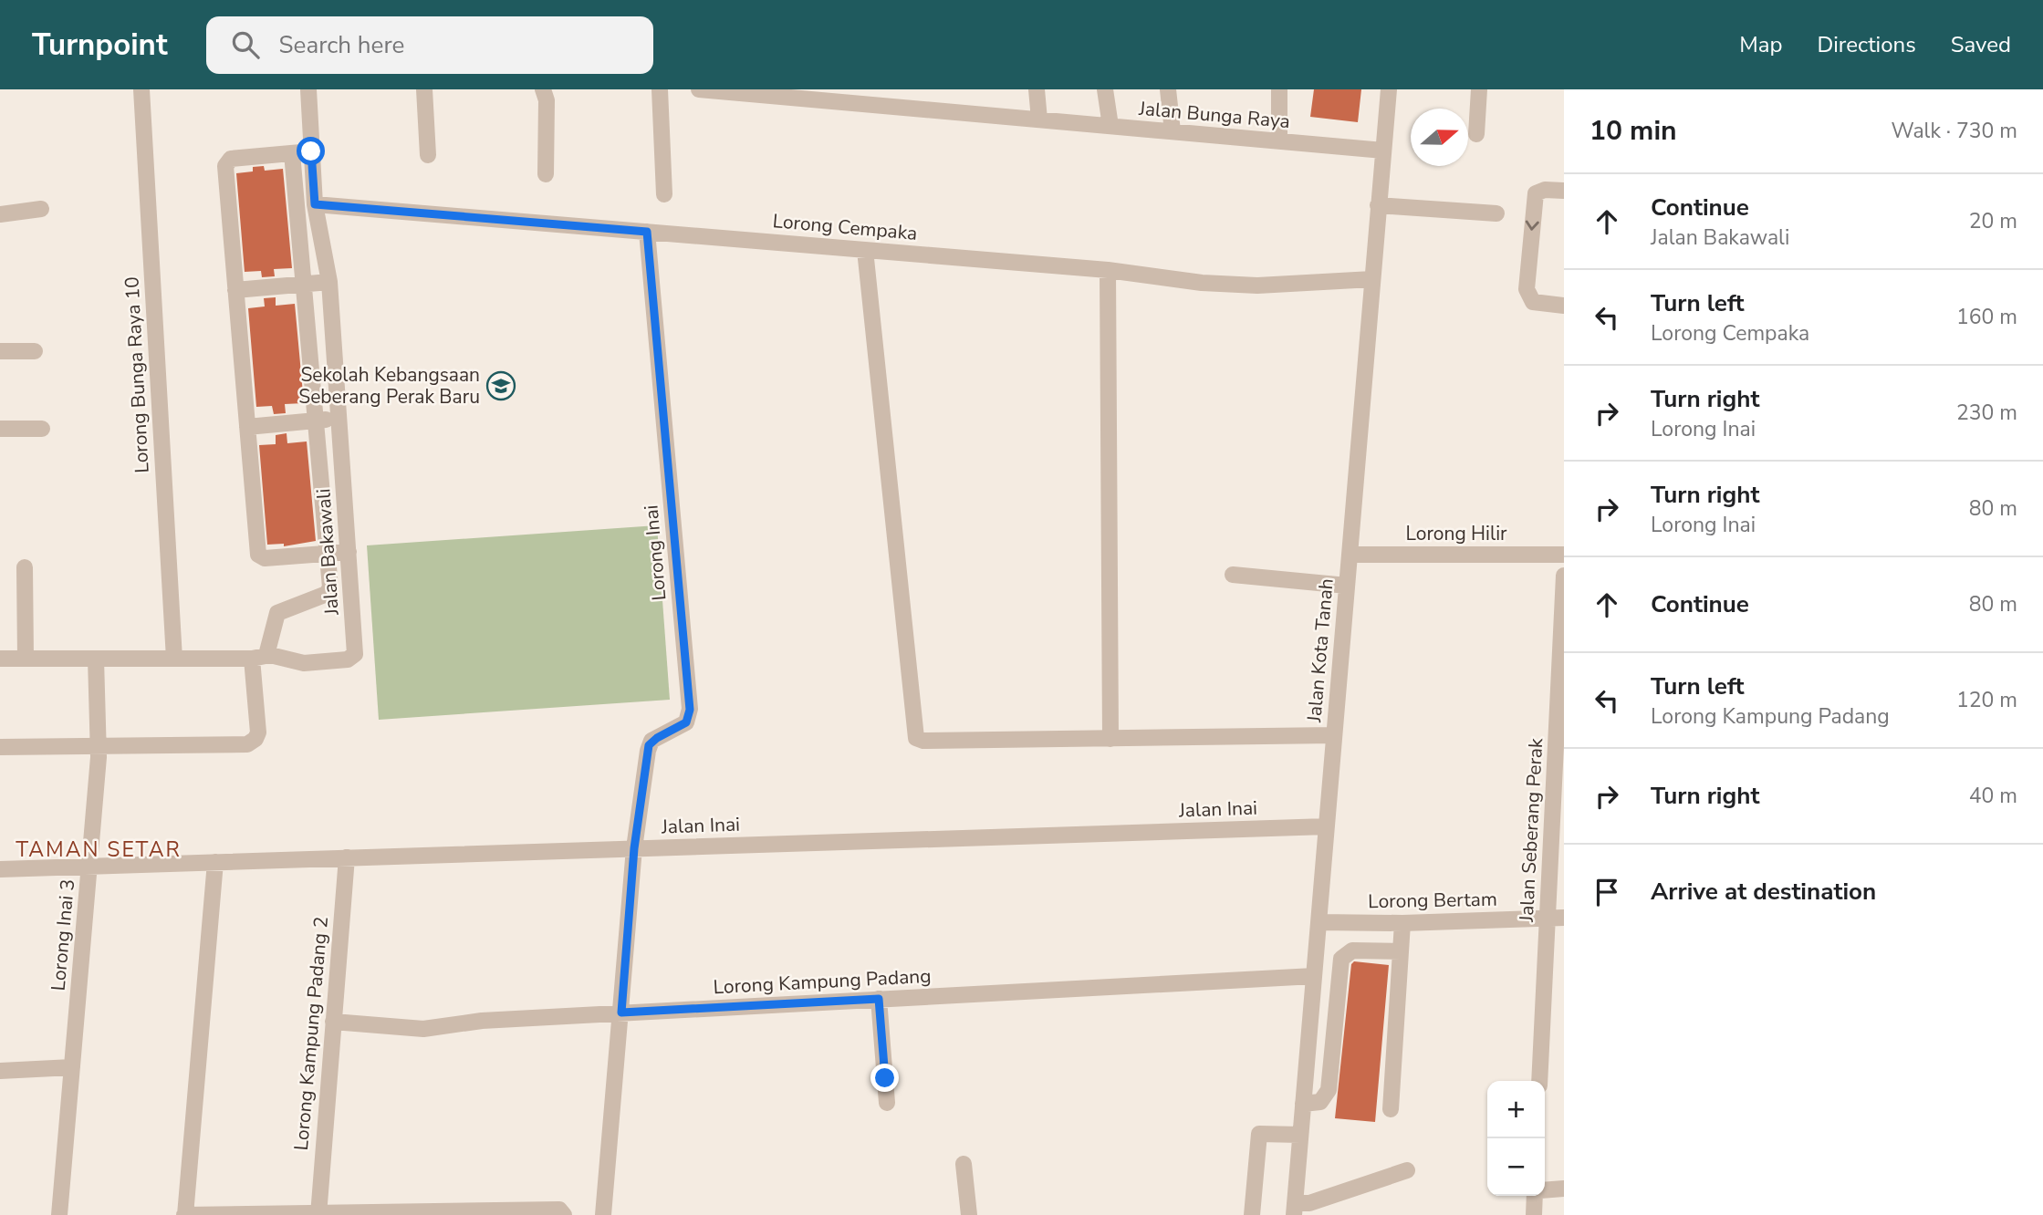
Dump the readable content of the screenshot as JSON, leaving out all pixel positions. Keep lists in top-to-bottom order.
{
  "streets": {
    "street": [
      "Jalan Bunga Raya",
      "Lorong Cempaka",
      "Lorong Bunga Raya 10",
      "Lorong Hilir",
      "Jalan Bakawali",
      "Lorong Inai",
      "Jalan Kota Tanah",
      "Jalan Inai",
      "Jalan Seberang Perak",
      "Lorong Bertam",
      "Lorong Inai 3",
      "Lorong Kampung Padang",
      "Lorong Kampung Padang 2"
    ]
  },
  "crossings": [
    ["Jalan Bunga Raya", "Jalan Kota Tanah"],
    ["Lorong Cempaka", "Jalan Bakawali"],
    ["Lorong Cempaka", "Lorong Inai"],
    ["Lorong Cempaka", "Jalan Kota Tanah"],
    ["Lorong Bunga Raya 10", "Jalan Bakawali"],
    ["Lorong Hilir", "Jalan Kota Tanah"],
    ["Jalan Bakawali", "Lorong Inai 3"],
    ["Lorong Inai", "Jalan Inai"],
    ["Jalan Kota Tanah", "Jalan Inai"],
    ["Jalan Kota Tanah", "Lorong Bertam"],
    ["Jalan Kota Tanah", "Lorong Kampung Padang"],
    ["Jalan Inai", "Lorong Inai 3"],
    ["Jalan Inai", "Lorong Kampung Padang 2"],
    ["Jalan Seberang Perak", "Lorong Bertam"],
    ["Lorong Kampung Padang", "Lorong Kampung Padang 2"]
  ],
  "districts": ["TAMAN SETAR"],
  "places": {
    "school or university": ["Sekolah Kebangsaan Seberang Perak Baru"]
  },
  "north": "right",
  "page": {
    "header": "Turnpoint",
    "search": "Search here",
    "nav": ["Map", "Directions", "Saved"],
    "heading": ["10 min", "Walk · 730 m"],
    "list": [
      ["Continue", "Jalan Bakawali", "20 m"],
      ["Turn left", "Lorong Cempaka", "160 m"],
      ["Turn right", "Lorong Inai", "230 m"],
      ["Turn right", "Lorong Inai", "80 m"],
      ["Continue", "80 m"],
      ["Turn left", "Lorong Kampung Padang", "120 m"],
      ["Turn right", "40 m"],
      "Arrive at destination"
    ],
    "map_buttons": ["+", "−"]
  }
}
